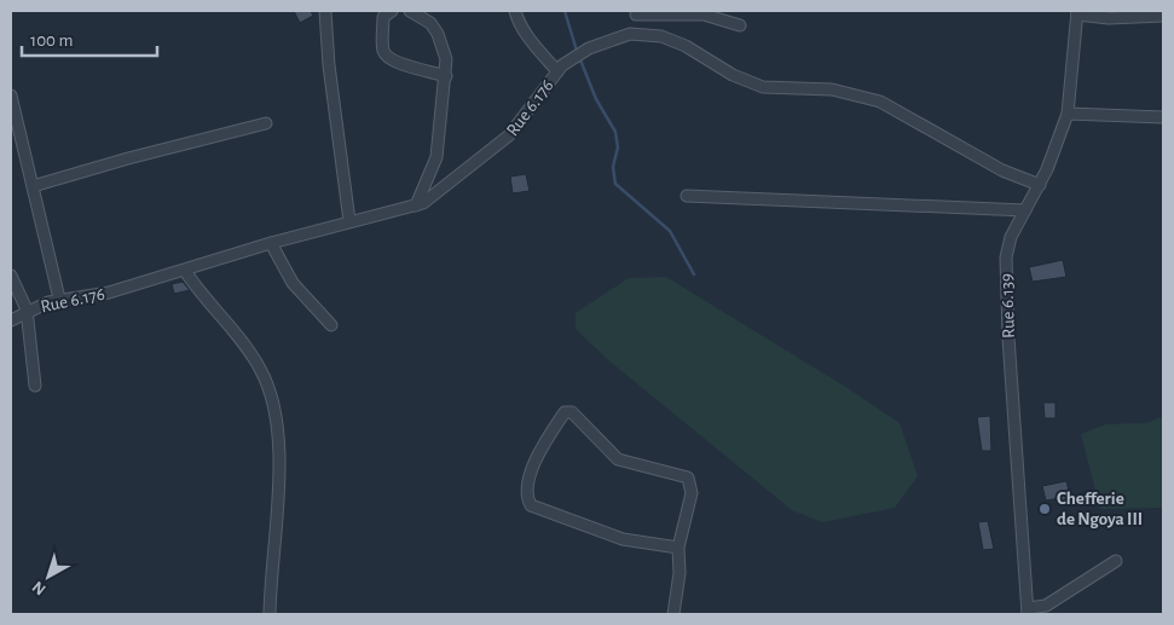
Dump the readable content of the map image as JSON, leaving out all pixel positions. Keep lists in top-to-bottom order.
{
  "streets": {
    "street": ["Rue 6.176", "Rue 6.139"]
  },
  "crossings": [
    ["Rue 6.176", "Rue 6.139"]
  ],
  "places": ["Chefferie de Ngoya III"],
  "scale_bar": "100 m",
  "north": "bottom left"
}
